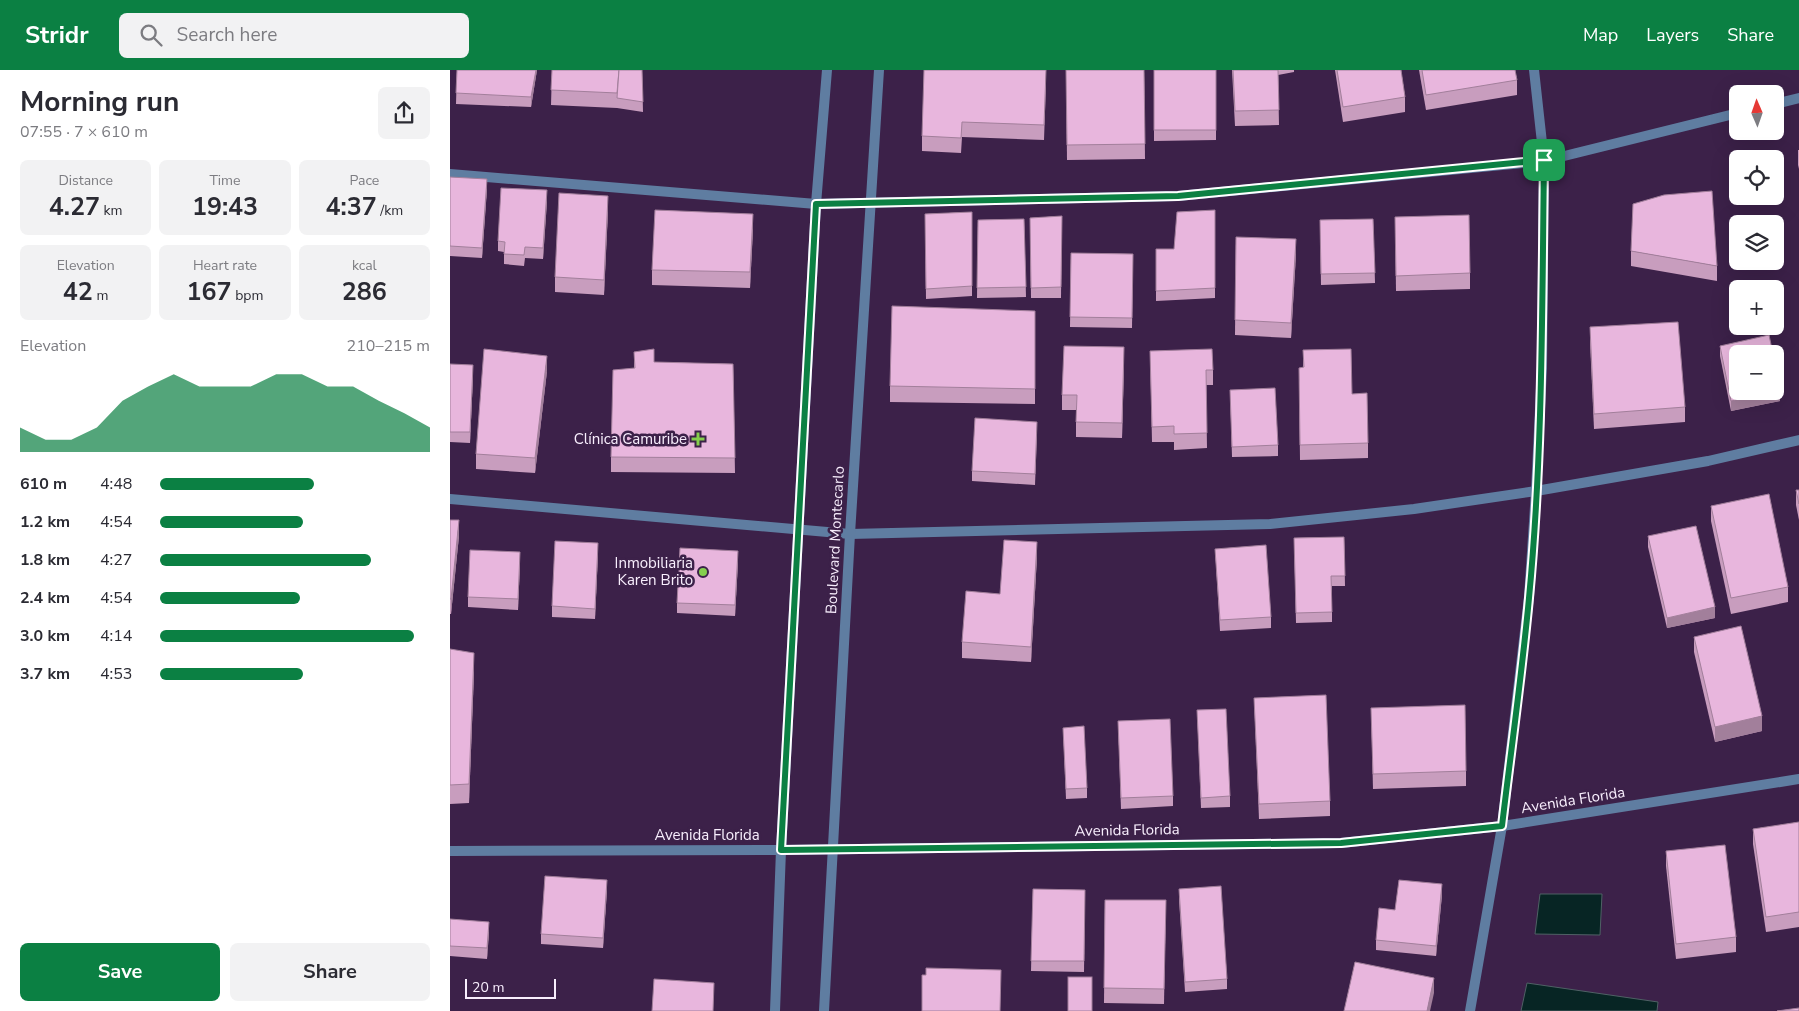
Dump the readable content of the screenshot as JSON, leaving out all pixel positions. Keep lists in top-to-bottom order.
{
  "streets": {
    "street": ["Boulevard Montecarlo", "Avenida Florida"]
  },
  "crossings": [
    ["Boulevard Montecarlo", "Avenida Florida"]
  ],
  "places": {
    "health": ["Clínica Camuribe"],
    "other": ["Inmobiliaria Karen Brito"]
  },
  "scale_bar": "20 m",
  "north": "top",
  "page": {
    "header": "Stridr",
    "search": "Search here",
    "nav": ["Map", "Layers", "Share"],
    "heading": ["Morning run", "07:55 · 7 × 610 m"],
    "map_buttons": ["+", "−"],
    "stats": [
      ["Distance", "4.27 km"],
      ["Time", "19:43"],
      ["Pace", "4:37 /km"],
      ["Elevation", "42 m"],
      ["Heart rate", "167 bpm"],
      ["kcal", "286"]
    ],
    "chart": ["Elevation", "210–215 m"],
    "list": [
      {
        "name": "610 m",
        "note": "4:48"
      },
      {
        "name": "1.2 km",
        "note": "4:54"
      },
      {
        "name": "1.8 km",
        "note": "4:27"
      },
      {
        "name": "2.4 km",
        "note": "4:54"
      },
      {
        "name": "3.0 km",
        "note": "4:14"
      },
      {
        "name": "3.7 km",
        "note": "4:53"
      }
    ],
    "buttons": ["Save", "Share"],
    "scale": "20 m"
  }
}
